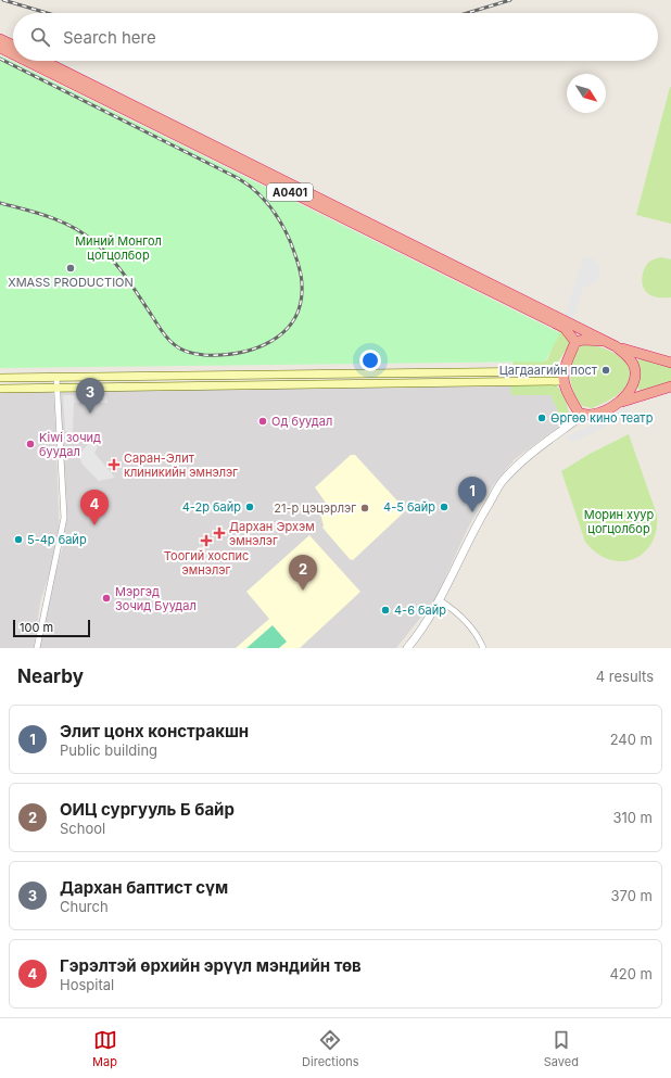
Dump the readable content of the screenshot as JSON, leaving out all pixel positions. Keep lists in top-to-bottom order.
{
  "streets": {
    "highway": ["A0401"]
  },
  "parks": ["Миний Монгол цогцолбор", "Морин хуур цогцолбор"],
  "places": {
    "other": [
      "XMASS PRODUCTION",
      "Цагдаагийн пост",
      "Өргөө кино театр",
      "Од буудал",
      "Kiwi зочид буудал",
      "4-2р байр",
      "4-5 байр",
      "21-р цэцэрлэг",
      "5-4р байр",
      "Мэргэд Зочид Буудал",
      "4-6 байр"
    ],
    "health": ["Саран-Элит клиникийн эмнэлэг", "Дархан Эрхэм эмнэлэг", "Тоогий хоспис эмнэлэг"]
  },
  "scale_bar": "100 m",
  "north": "bottom right",
  "page": {
    "search": "Search here",
    "pins": [
      "3",
      "1",
      "4",
      "2"
    ],
    "scale": "100 m",
    "heading": ["Nearby", "4 results"],
    "list": [
      {
        "mark": "1",
        "name": "Элит цонх констракшн",
        "note": "Public building",
        "value": "240 m"
      },
      {
        "mark": "2",
        "name": "ОИЦ сургууль Б байр",
        "note": "School",
        "value": "310 m"
      },
      {
        "mark": "3",
        "name": "Дархан баптист сүм",
        "note": "Church",
        "value": "370 m"
      },
      {
        "mark": "4",
        "name": "Гэрэлтэй өрхийн эрүүл мэндийн төв",
        "note": "Hospital",
        "value": "420 m"
      }
    ],
    "nav": ["Map", "Directions", "Saved"]
  }
}
